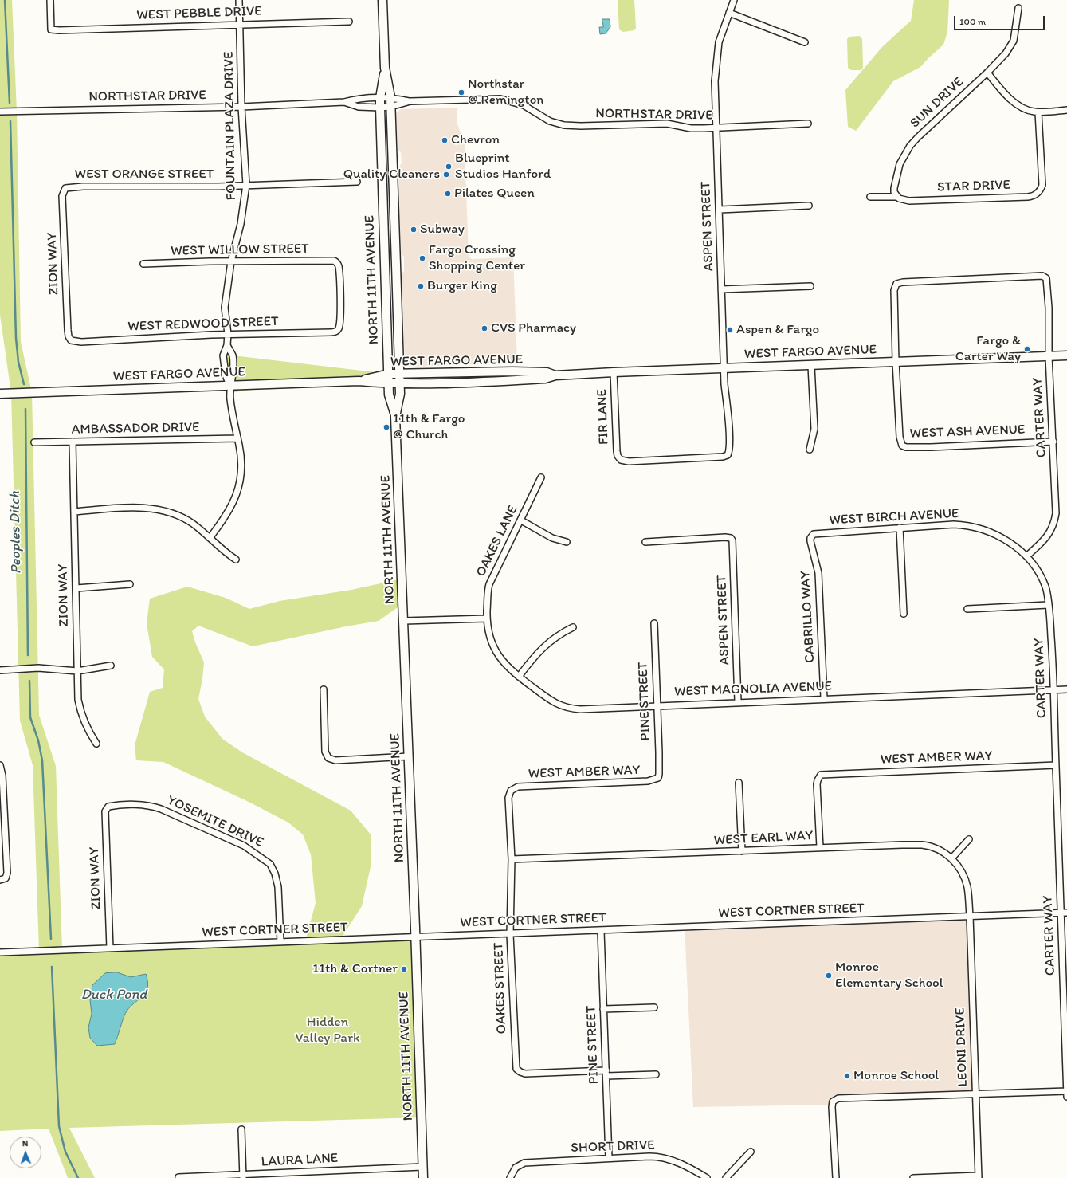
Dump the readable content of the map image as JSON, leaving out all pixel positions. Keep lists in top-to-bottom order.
{
  "streets": {
    "main road": ["NORTH 11TH AVENUE", "WEST FARGO AVENUE"],
    "street": [
      "WEST PEBBLE DRIVE",
      "NORTHSTAR DRIVE",
      "SUN DRIVE",
      "FOUNTAIN PLAZA DRIVE",
      "WEST ORANGE STREET",
      "STAR DRIVE",
      "ASPEN STREET",
      "WEST WILLOW STREET",
      "ZION WAY",
      "WEST REDWOOD STREET",
      "FIR LANE",
      "CARTER WAY",
      "AMBASSADOR DRIVE",
      "WEST ASH AVENUE",
      "WEST BIRCH AVENUE",
      "OAKES LANE",
      "CABRILLO WAY",
      "WEST MAGNOLIA AVENUE",
      "PINE STREET",
      "WEST AMBER WAY",
      "YOSEMITE DRIVE",
      "WEST EARL WAY",
      "WEST CORTNER STREET",
      "OAKES STREET",
      "LEONI DRIVE",
      "SHORT DRIVE",
      "LAURA LANE"
    ]
  },
  "crossings": [
    ["WEST PEBBLE DRIVE", "FOUNTAIN PLAZA DRIVE"],
    ["NORTHSTAR DRIVE", "FOUNTAIN PLAZA DRIVE"],
    ["NORTHSTAR DRIVE", "ASPEN STREET"],
    ["NORTHSTAR DRIVE", "NORTH 11TH AVENUE"],
    ["SUN DRIVE", "STAR DRIVE"],
    ["FOUNTAIN PLAZA DRIVE", "WEST ORANGE STREET"],
    ["FOUNTAIN PLAZA DRIVE", "WEST WILLOW STREET"],
    ["FOUNTAIN PLAZA DRIVE", "WEST REDWOOD STREET"],
    ["FOUNTAIN PLAZA DRIVE", "WEST FARGO AVENUE"],
    ["FOUNTAIN PLAZA DRIVE", "AMBASSADOR DRIVE"],
    ["WEST ORANGE STREET", "ZION WAY"],
    ["ASPEN STREET", "WEST FARGO AVENUE"],
    ["ASPEN STREET", "FIR LANE"],
    ["ASPEN STREET", "WEST MAGNOLIA AVENUE"],
    ["WEST WILLOW STREET", "WEST REDWOOD STREET"],
    ["ZION WAY", "WEST REDWOOD STREET"],
    ["ZION WAY", "AMBASSADOR DRIVE"],
    ["ZION WAY", "YOSEMITE DRIVE"],
    ["ZION WAY", "WEST CORTNER STREET"],
    ["NORTH 11TH AVENUE", "WEST FARGO AVENUE"],
    ["NORTH 11TH AVENUE", "WEST CORTNER STREET"],
    ["NORTH 11TH AVENUE", "LAURA LANE"],
    ["WEST FARGO AVENUE", "FIR LANE"],
    ["WEST FARGO AVENUE", "CARTER WAY"],
    ["WEST FARGO AVENUE", "WEST ASH AVENUE"],
    ["CARTER WAY", "WEST ASH AVENUE"],
    ["CARTER WAY", "WEST BIRCH AVENUE"],
    ["CARTER WAY", "WEST MAGNOLIA AVENUE"],
    ["CARTER WAY", "WEST AMBER WAY"],
    ["CARTER WAY", "WEST CORTNER STREET"],
    ["WEST BIRCH AVENUE", "CABRILLO WAY"],
    ["OAKES LANE", "WEST MAGNOLIA AVENUE"],
    ["CABRILLO WAY", "WEST MAGNOLIA AVENUE"],
    ["WEST MAGNOLIA AVENUE", "PINE STREET"],
    ["PINE STREET", "WEST AMBER WAY"],
    ["PINE STREET", "WEST CORTNER STREET"],
    ["PINE STREET", "OAKES STREET"],
    ["PINE STREET", "SHORT DRIVE"],
    ["WEST AMBER WAY", "WEST EARL WAY"],
    ["WEST AMBER WAY", "OAKES STREET"],
    ["YOSEMITE DRIVE", "WEST CORTNER STREET"],
    ["WEST EARL WAY", "OAKES STREET"],
    ["WEST CORTNER STREET", "OAKES STREET"],
    ["WEST CORTNER STREET", "LEONI DRIVE"]
  ],
  "water": ["Peoples Ditch", "Duck Pond"],
  "parks": ["Hidden Valley Park"],
  "places": [
    "Northstar @ Remington",
    "Chevron",
    "Blueprint Studios Hanford",
    "Quality Cleaners",
    "Pilates Queen",
    "Subway",
    "Fargo Crossing Shopping Center",
    "Burger King",
    "CVS Pharmacy",
    "Aspen & Fargo",
    "Fargo & Carter Way",
    "11th & Fargo @ Church",
    "11th & Cortner",
    "Monroe Elementary School",
    "Monroe School"
  ],
  "scale_bar": "100 m",
  "north": "top"
}
